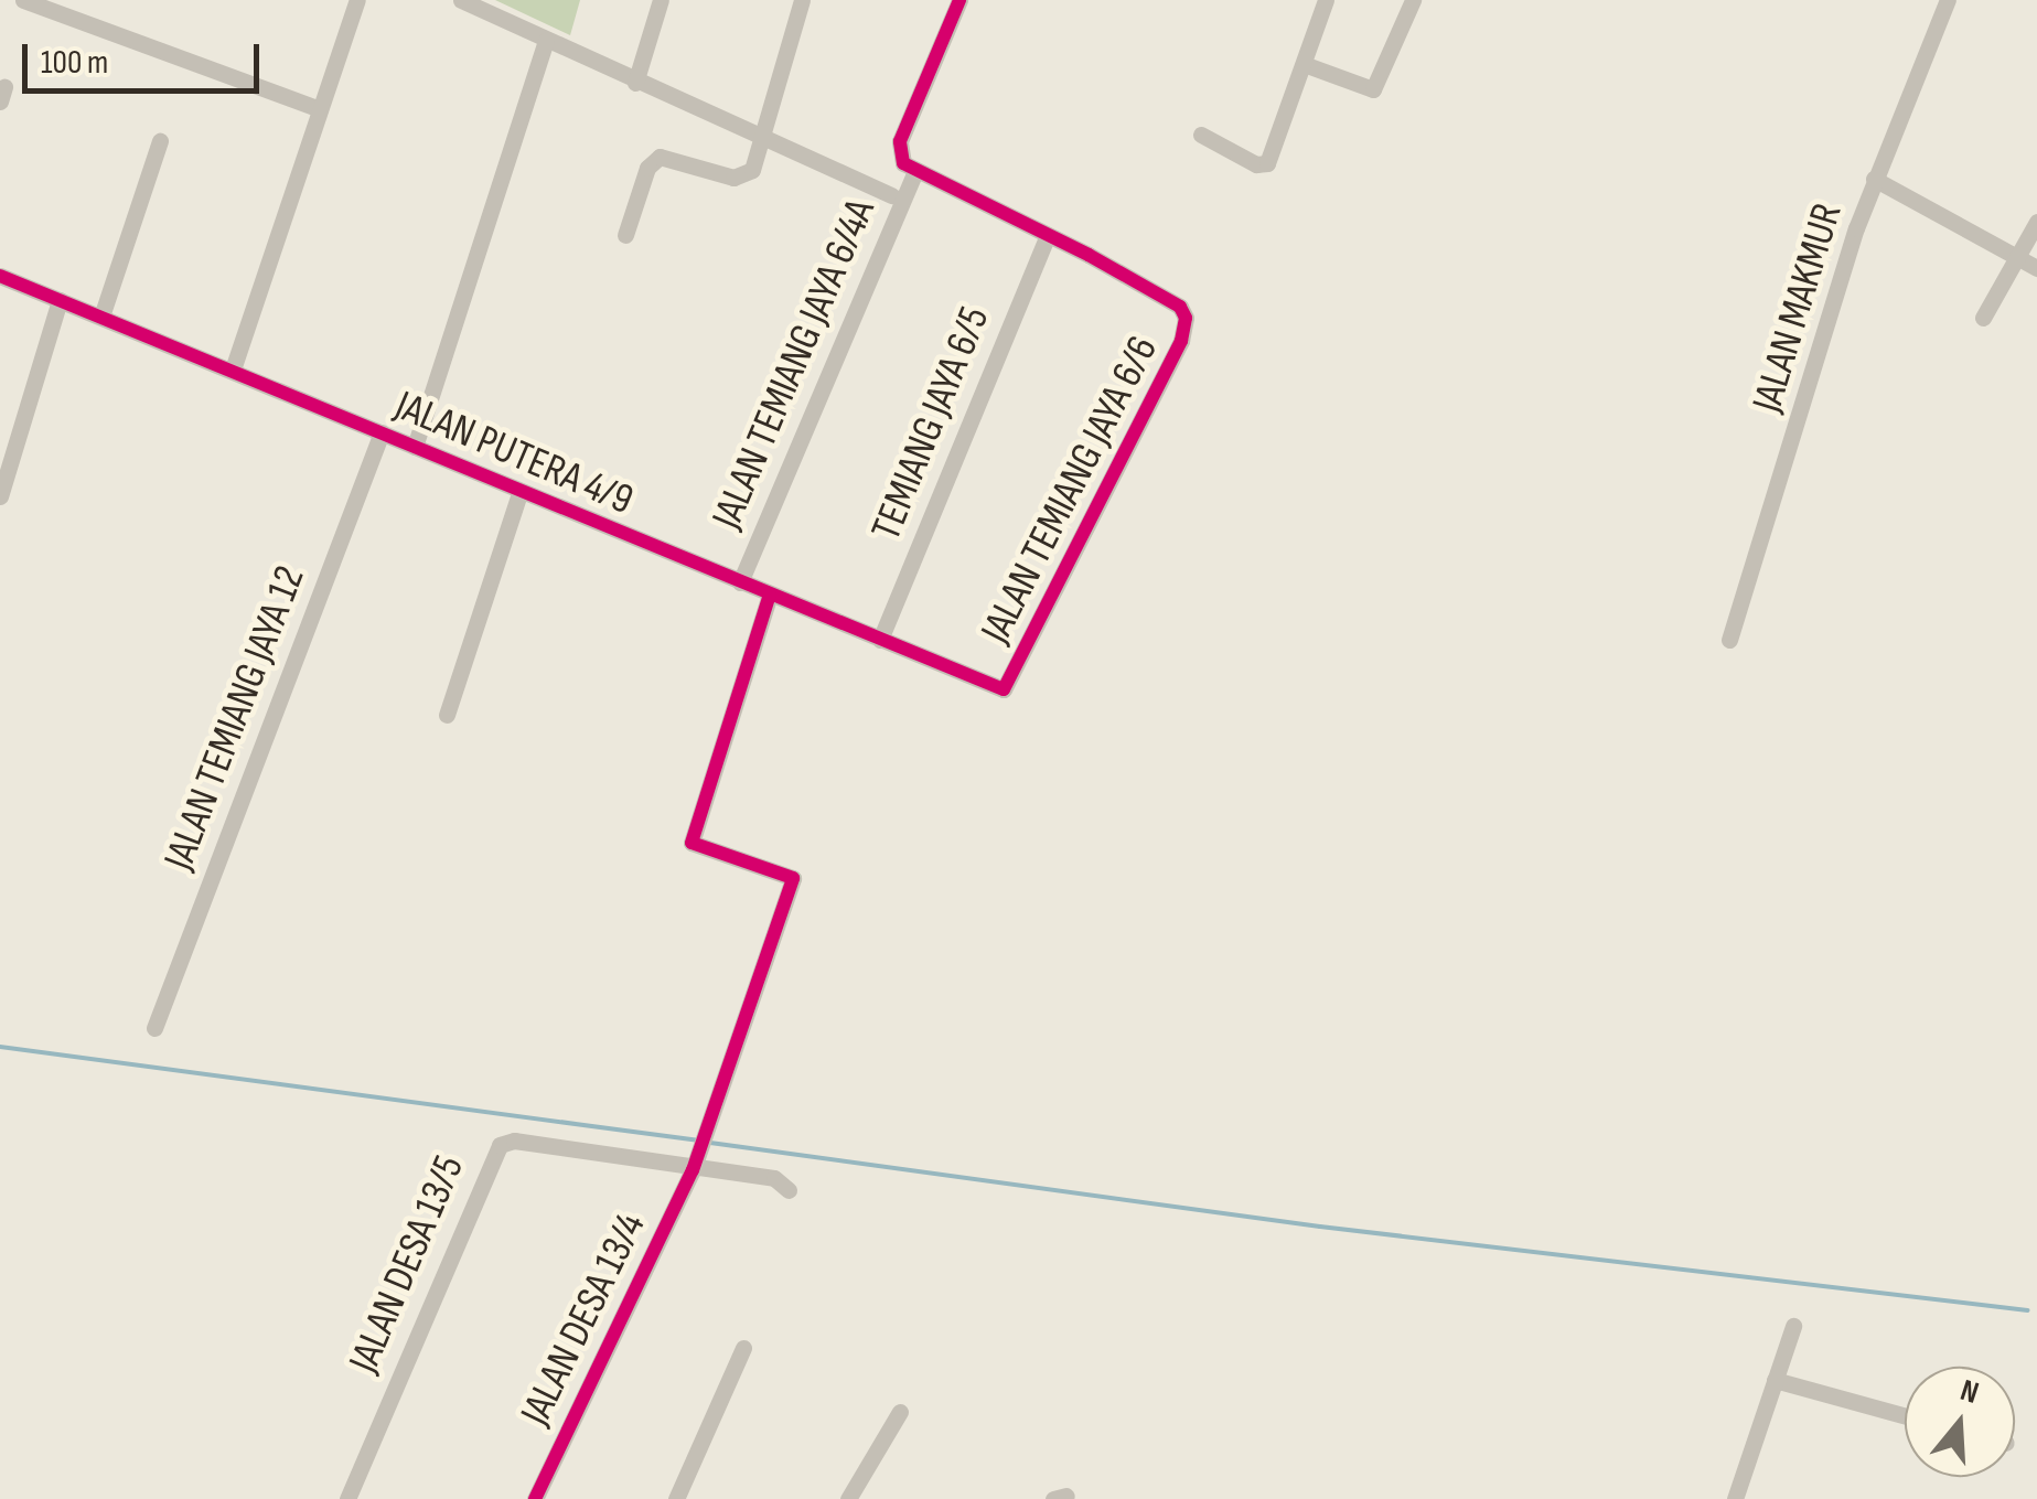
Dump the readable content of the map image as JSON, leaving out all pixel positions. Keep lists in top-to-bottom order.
{
  "streets": {
    "street": [
      "JALAN MAKMUR",
      "JALAN TEMIANG JAYA 6/4A",
      "TEMIANG JAYA 6/5",
      "JALAN PUTERA 4/9",
      "JALAN TEMIANG JAYA 6/6",
      "JALAN TEMIANG JAYA 12",
      "JALAN DESA 13/5",
      "JALAN DESA 13/4"
    ]
  },
  "crossings": [
    ["JALAN TEMIANG JAYA 6/4A", "JALAN PUTERA 4/9"],
    ["TEMIANG JAYA 6/5", "JALAN PUTERA 4/9"],
    ["TEMIANG JAYA 6/5", "JALAN TEMIANG JAYA 6/6"],
    ["JALAN PUTERA 4/9", "JALAN TEMIANG JAYA 6/6"],
    ["JALAN PUTERA 4/9", "JALAN TEMIANG JAYA 12"],
    ["JALAN PUTERA 4/9", "JALAN DESA 13/4"],
    ["JALAN DESA 13/5", "JALAN DESA 13/4"]
  ],
  "scale_bar": "100 m",
  "north": "top"
}
